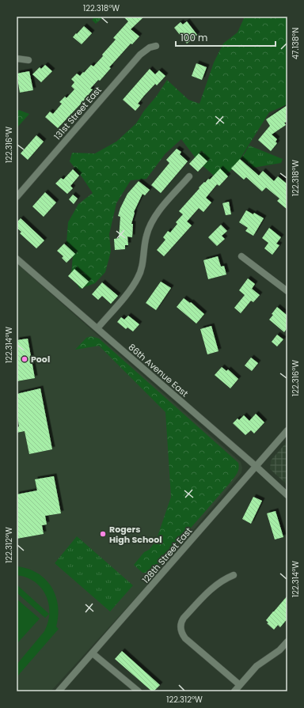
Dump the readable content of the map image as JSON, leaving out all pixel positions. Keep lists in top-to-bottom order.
{
  "streets": {
    "street": ["131st Street East", "86th Avenue East", "128th Street East"]
  },
  "crossings": [
    ["86th Avenue East", "128th Street East"]
  ],
  "places": ["Pool", "Rogers High School"],
  "scale_bar": "100 m",
  "coordinates": [
    "122.318°W",
    "47.138°N",
    "122.316°W",
    "122.314°W",
    "122.312°W"
  ]
}
